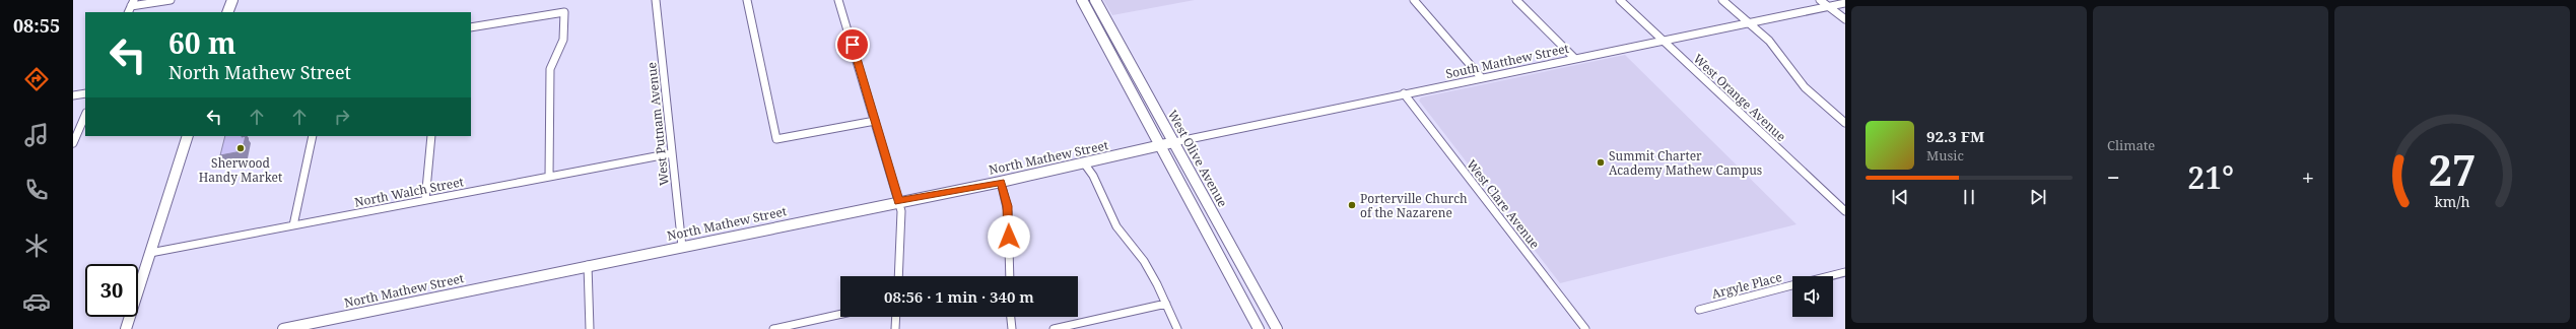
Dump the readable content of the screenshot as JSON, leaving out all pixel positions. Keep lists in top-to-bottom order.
{
  "streets": {
    "main road": ["North Mathew Street", "West Olive Avenue"],
    "street": [
      "South Matthew Street",
      "West Orange Avenue",
      "West Putnam Avenue",
      "North Walch Street",
      "West Clare Avenue",
      "Argyle Place"
    ]
  },
  "crossings": [
    ["South Matthew Street", "West Orange Avenue"],
    ["South Matthew Street", "North Mathew Street"],
    ["South Matthew Street", "West Olive Avenue"],
    ["South Matthew Street", "West Clare Avenue"],
    ["West Putnam Avenue", "North Mathew Street"],
    ["West Putnam Avenue", "North Walch Street"],
    ["North Mathew Street", "West Olive Avenue"]
  ],
  "places": ["Sherwood Handy Market", "Summit Charter Academy Mathew Campus", "Porterville Church of the Nazarene"],
  "page": {
    "tabs": "08:55",
    "tile": "Climate",
    "turn": ["60 m", "North Mathew Street"],
    "song": ["92.3 FM", "Music"],
    "heat": ["−", "21°", "+"],
    "limit": "30",
    "trip": "08:56 · 1 min · 340 m",
    "gauge": ["27", "km/h"]
  }
}
